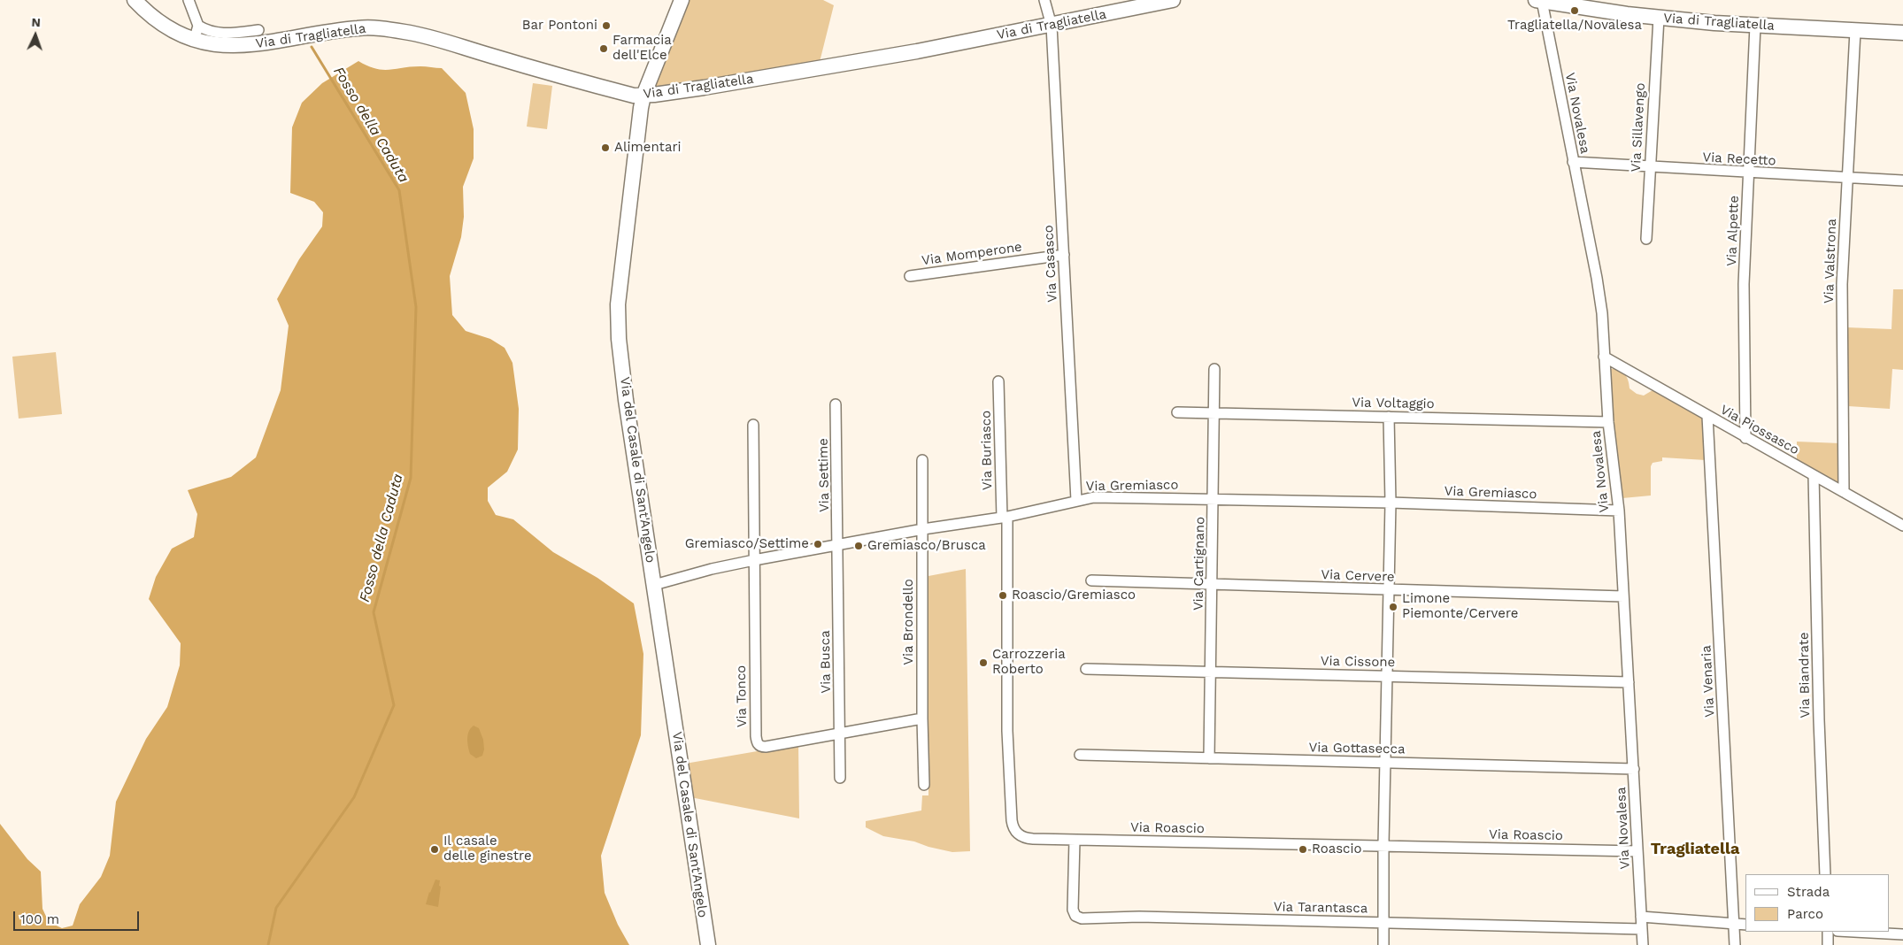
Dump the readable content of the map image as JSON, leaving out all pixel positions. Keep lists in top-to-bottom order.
{
  "streets": {
    "street": [
      "Via di Tragliatella",
      "Via Novalesa",
      "Via Sillavengo",
      "Via Recetto",
      "Via Alpette",
      "Via Momperone",
      "Via Valstrona",
      "Via Casasco",
      "Via Voltaggio",
      "Via Piossasco",
      "Via Buriasco",
      "Via del Casale di Sant'Angelo",
      "Via Settime",
      "Via Gremiasco",
      "Via Cartignano",
      "Via Cervere",
      "Via Brondello",
      "Via Busca",
      "Via Cissone",
      "Via Biandrate",
      "Via Venaria",
      "Via Tonco",
      "Via Gottasecca",
      "Via Roascio",
      "Via Tarantasca"
    ]
  },
  "crossings": [
    ["Via di Tragliatella", "Via Novalesa"],
    ["Via di Tragliatella", "Via Sillavengo"],
    ["Via di Tragliatella", "Via Alpette"],
    ["Via di Tragliatella", "Via Valstrona"],
    ["Via di Tragliatella", "Via Casasco"],
    ["Via di Tragliatella", "Via del Casale di Sant'Angelo"],
    ["Via Novalesa", "Via Recetto"],
    ["Via Novalesa", "Via Voltaggio"],
    ["Via Novalesa", "Via Piossasco"],
    ["Via Novalesa", "Via Gremiasco"],
    ["Via Novalesa", "Via Cervere"],
    ["Via Novalesa", "Via Cissone"],
    ["Via Novalesa", "Via Gottasecca"],
    ["Via Novalesa", "Via Roascio"],
    ["Via Novalesa", "Via Tarantasca"],
    ["Via Sillavengo", "Via Recetto"],
    ["Via Recetto", "Via Alpette"],
    ["Via Recetto", "Via Valstrona"],
    ["Via Alpette", "Via Piossasco"],
    ["Via Momperone", "Via Casasco"],
    ["Via Valstrona", "Via Piossasco"],
    ["Via Casasco", "Via Gremiasco"],
    ["Via Voltaggio", "Via Cartignano"],
    ["Via Piossasco", "Via Biandrate"],
    ["Via Piossasco", "Via Venaria"],
    ["Via Buriasco", "Via Gremiasco"],
    ["Via Buriasco", "Via Roascio"],
    ["Via del Casale di Sant'Angelo", "Via Gremiasco"],
    ["Via Settime", "Via Gremiasco"],
    ["Via Settime", "Via Busca"],
    ["Via Gremiasco", "Via Cartignano"],
    ["Via Gremiasco", "Via Brondello"],
    ["Via Gremiasco", "Via Busca"],
    ["Via Gremiasco", "Via Tonco"],
    ["Via Gremiasco", "Via Roascio"],
    ["Via Cartignano", "Via Cervere"],
    ["Via Cartignano", "Via Cissone"],
    ["Via Cartignano", "Via Gottasecca"],
    ["Via Brondello", "Via Tonco"],
    ["Via Busca", "Via Tonco"],
    ["Via Roascio", "Via Tarantasca"]
  ],
  "districts": ["Tragliatella"],
  "water": ["Fosso della Caduta"],
  "places": [
    "Tragliatella/Novalesa",
    "Bar Pontoni",
    "Farmacia dell'Elce",
    "Alimentari",
    "Gremiasco/Settime",
    "Gremiasco/Brusca",
    "Roascio/Gremiasco",
    "Limone Piemonte/Cervere",
    "Carrozzeria Roberto",
    "Il casale delle ginestre",
    "Roascio"
  ],
  "legend": ["Strada", "Parco"],
  "scale_bar": "100 m",
  "north": "top"
}
